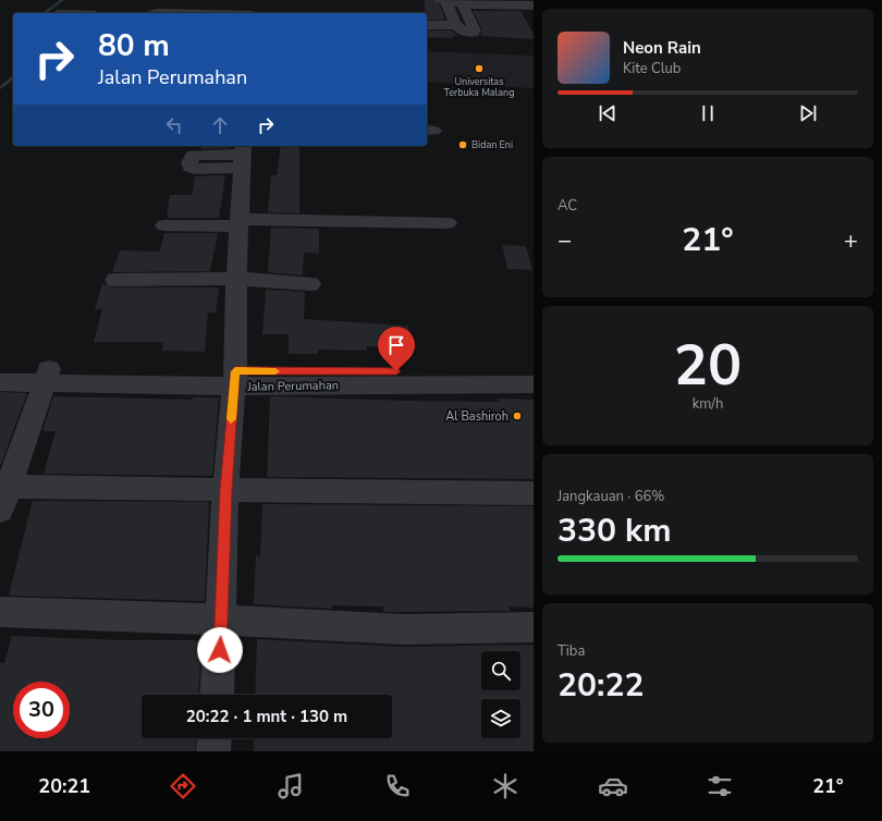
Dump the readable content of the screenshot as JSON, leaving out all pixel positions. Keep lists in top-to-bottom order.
{
  "streets": {
    "street": ["Jalan Perumahan"]
  },
  "places": ["Universitas Terbuka Malang", "Bidan Eni", "Al Bashiroh"],
  "page": {
    "turn": ["80 m", "Jalan Perumahan"],
    "song": ["Neon Rain", "Kite Club"],
    "tile": [
      "AC",
      ["20", "km/h"],
      ["Jangkauan · 66%", "330 km"],
      ["Tiba", "20:22"]
    ],
    "heat": ["−", "21°", "+"],
    "limit": "30",
    "trip": "20:22 · 1 mnt · 130 m",
    "tabs": ["20:21", "21°"]
  }
}
